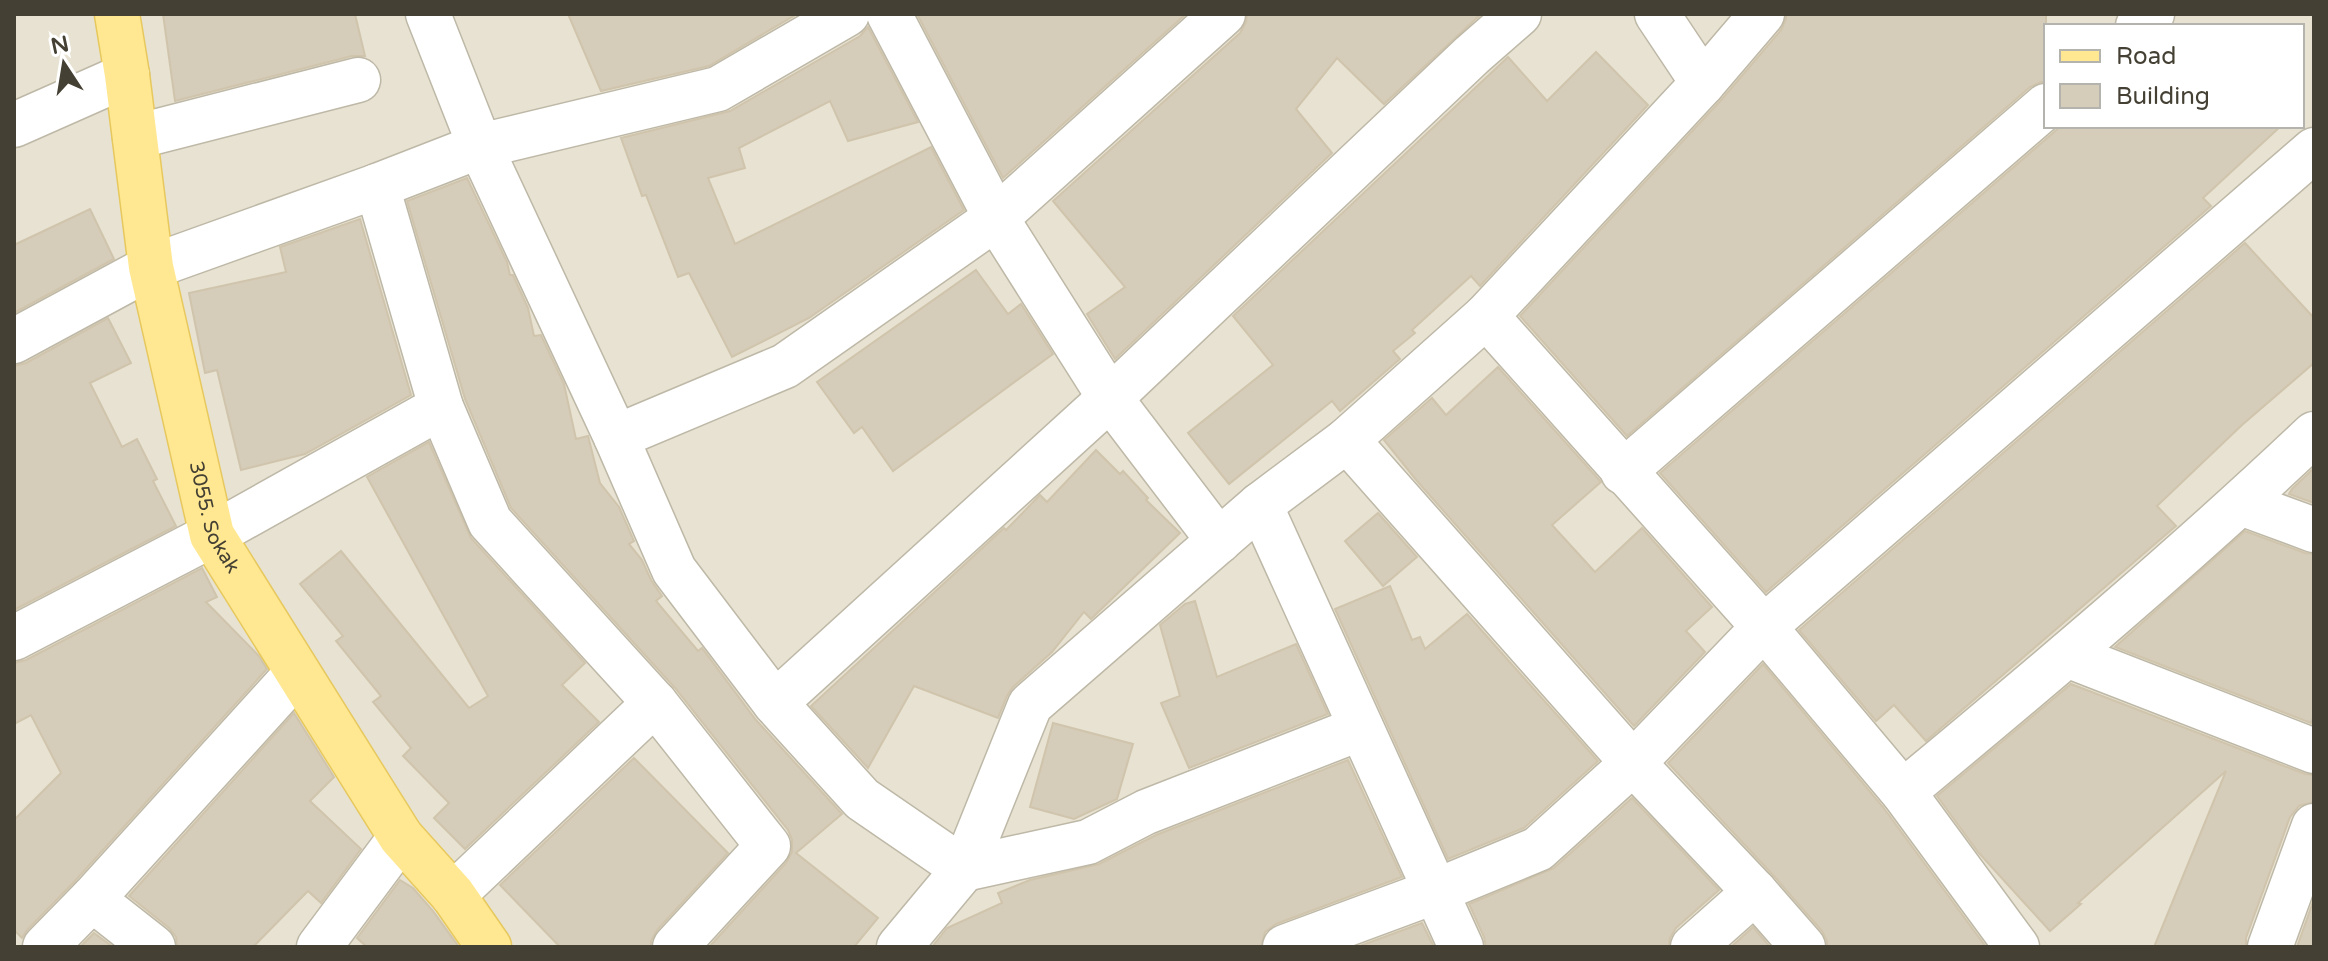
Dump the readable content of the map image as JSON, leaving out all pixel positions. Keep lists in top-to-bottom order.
{
  "streets": {
    "main road": ["3055. Sokak"]
  },
  "legend": ["Road", "Building"],
  "north": "top"
}
